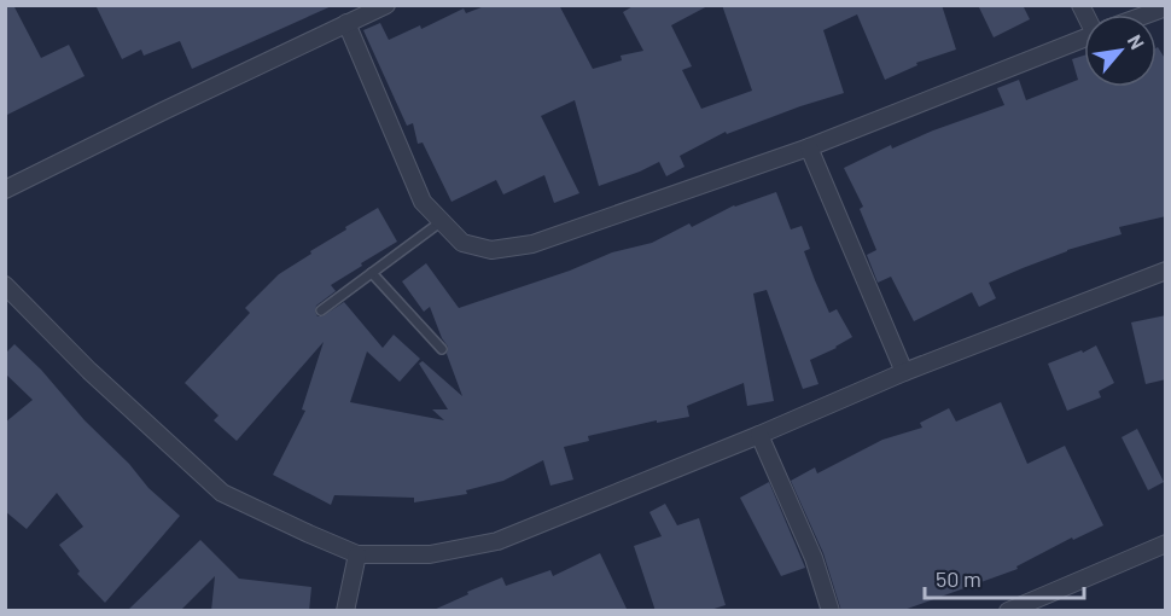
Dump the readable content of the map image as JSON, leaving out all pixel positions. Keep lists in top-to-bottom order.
{
  "scale_bar": "50 m",
  "north": "top right"
}
